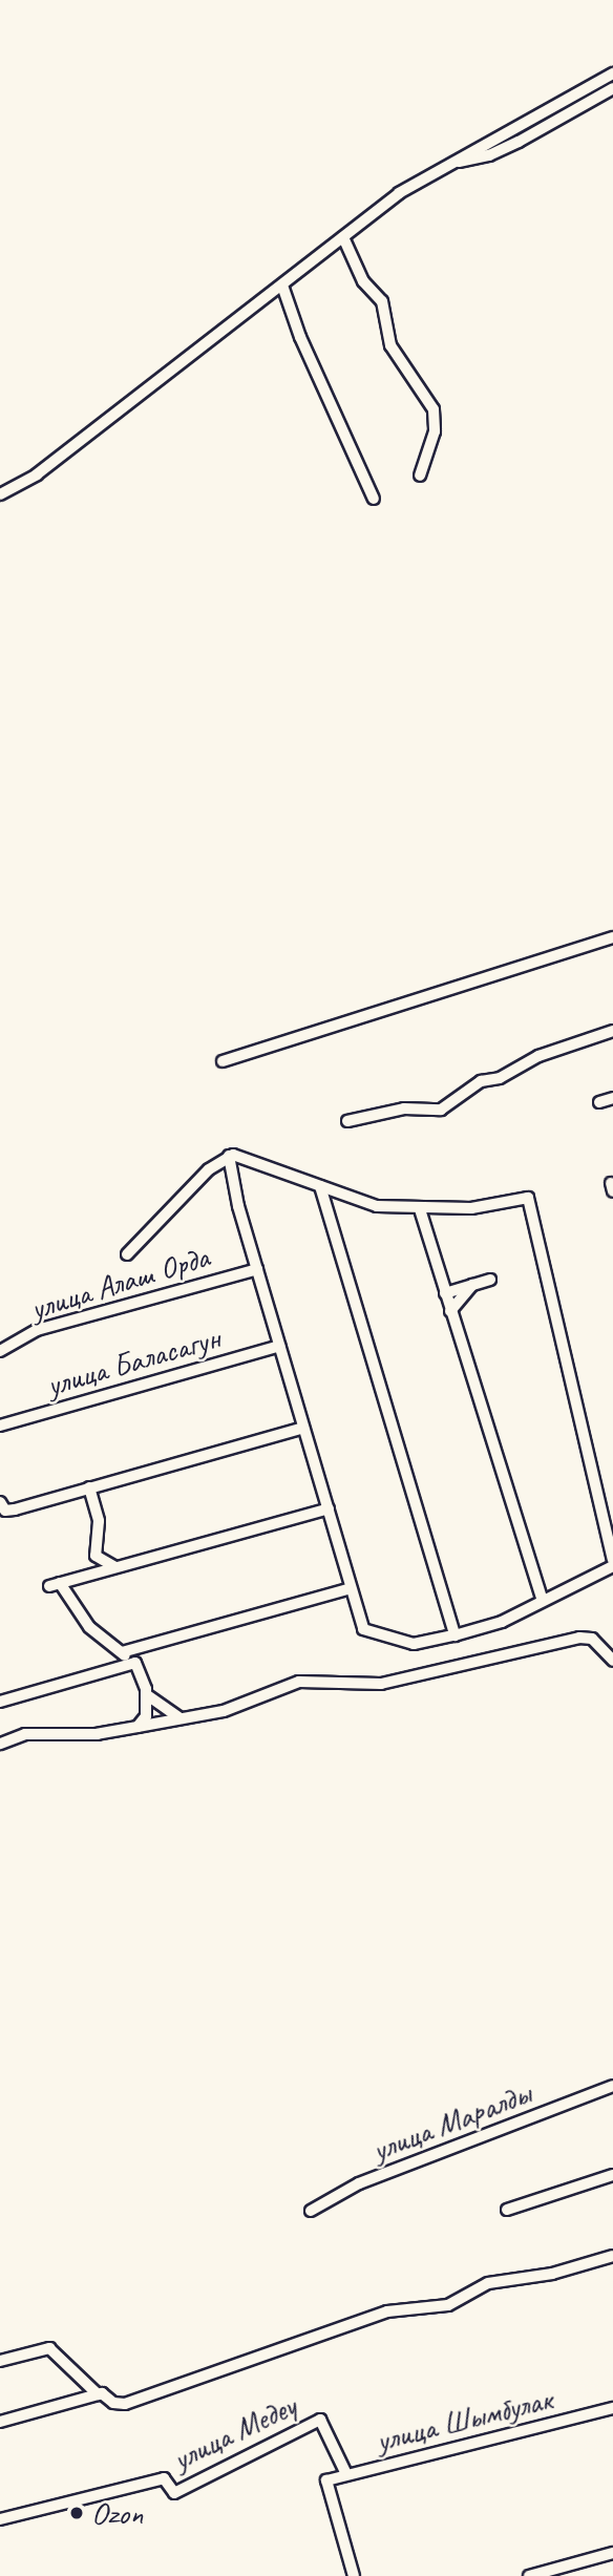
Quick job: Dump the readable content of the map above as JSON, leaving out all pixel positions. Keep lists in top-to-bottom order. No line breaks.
{"streets":{"street":["улица Алаш Орда","улица Баласагун","улица Маралды","улица Шымбулак","улица Медеу"]},"crossings":[["улица Шымбулак","улица Медеу"]],"places":["Ozon"]}
